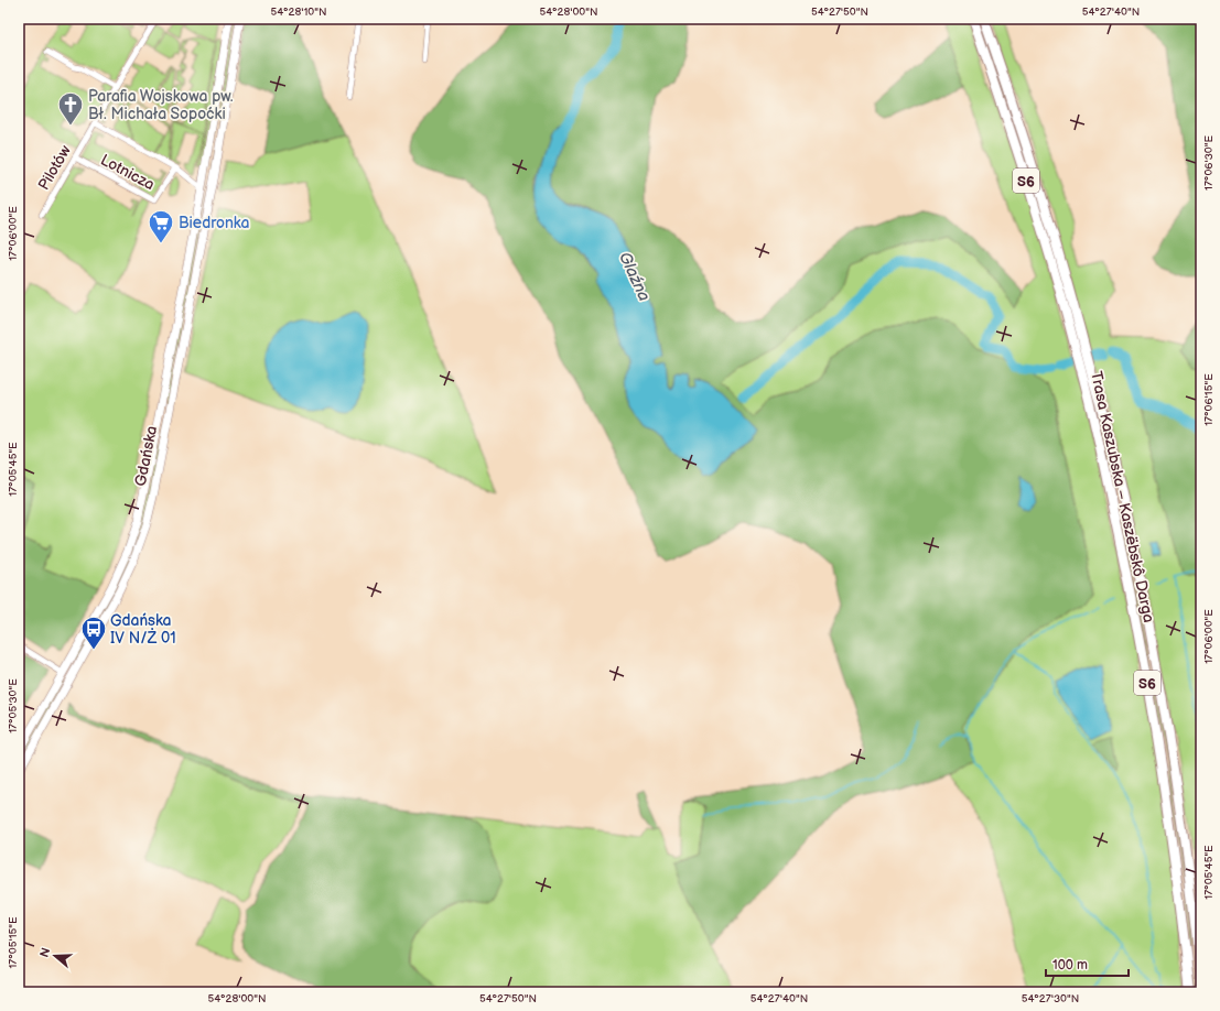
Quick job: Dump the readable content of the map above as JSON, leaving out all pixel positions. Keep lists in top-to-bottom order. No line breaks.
{"streets":{"highway":["S6","Trasa Kaszubska – Kaszëbskô Darga"],"main road":["Gdańska"],"street":["Pilotów","Lotnicza"]},"crossings":[["Pilotów","Lotnicza"]],"water":["Glaźna"],"places":{"church":["Parafia Wojskowa pw. Bł. Michała Sopoćki"],"supermarket":["Biedronka"],"bus stop":["Gdańska IV N/Ż 01"]},"scale_bar":"100 m","north":"left","coordinates":["54°28'10\"N","54°28'00\"N","54°27'50\"N","54°27'40\"N","17°06'30\"E","17°06'00\"E","17°06'15\"E","17°05'45\"E","17°05'30\"E","17°05'15\"E","54°27'30\"N"]}
